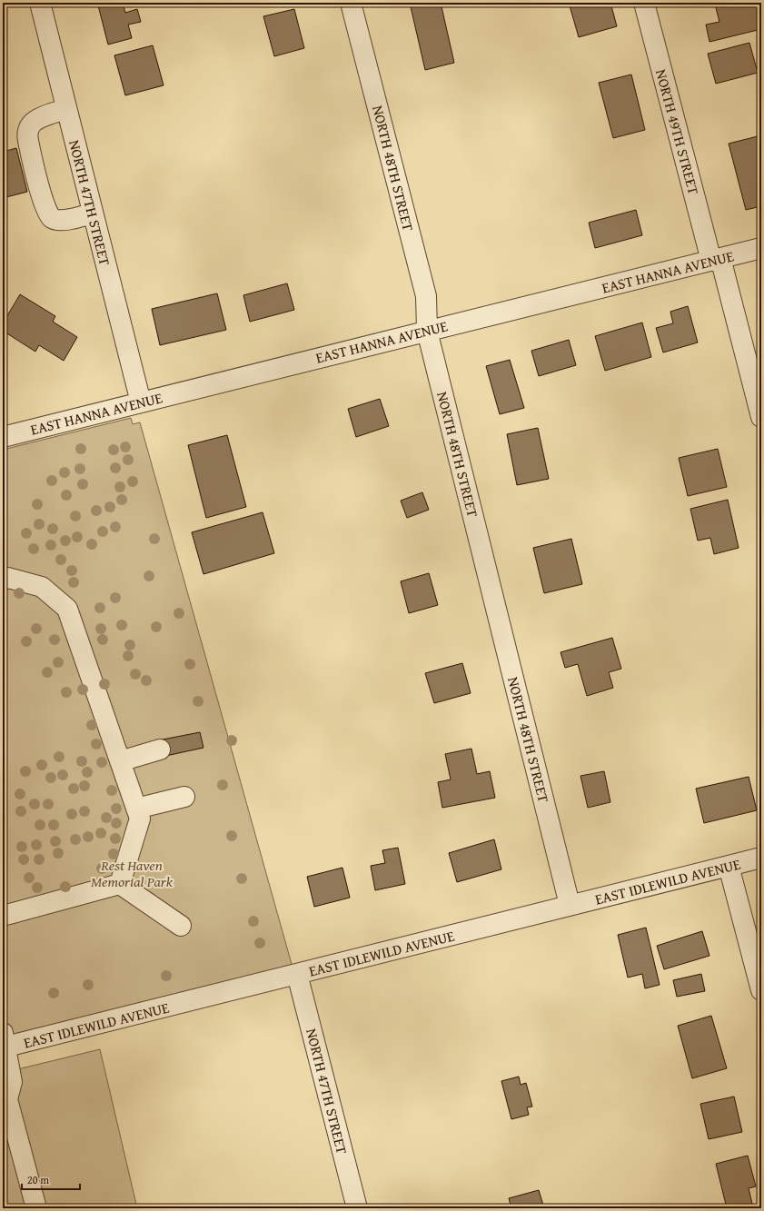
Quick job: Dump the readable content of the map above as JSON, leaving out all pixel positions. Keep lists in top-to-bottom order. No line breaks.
{"streets":{"street":["NORTH 49TH STREET","NORTH 48TH STREET","NORTH 47TH STREET","EAST HANNA AVENUE","EAST IDLEWILD AVENUE"]},"crossings":[["NORTH 49TH STREET","EAST HANNA AVENUE"],["NORTH 48TH STREET","EAST HANNA AVENUE"],["NORTH 48TH STREET","EAST IDLEWILD AVENUE"],["NORTH 47TH STREET","EAST HANNA AVENUE"],["NORTH 47TH STREET","EAST IDLEWILD AVENUE"]],"parks":["Rest Haven Memorial Park"],"scale_bar":"20 m"}
